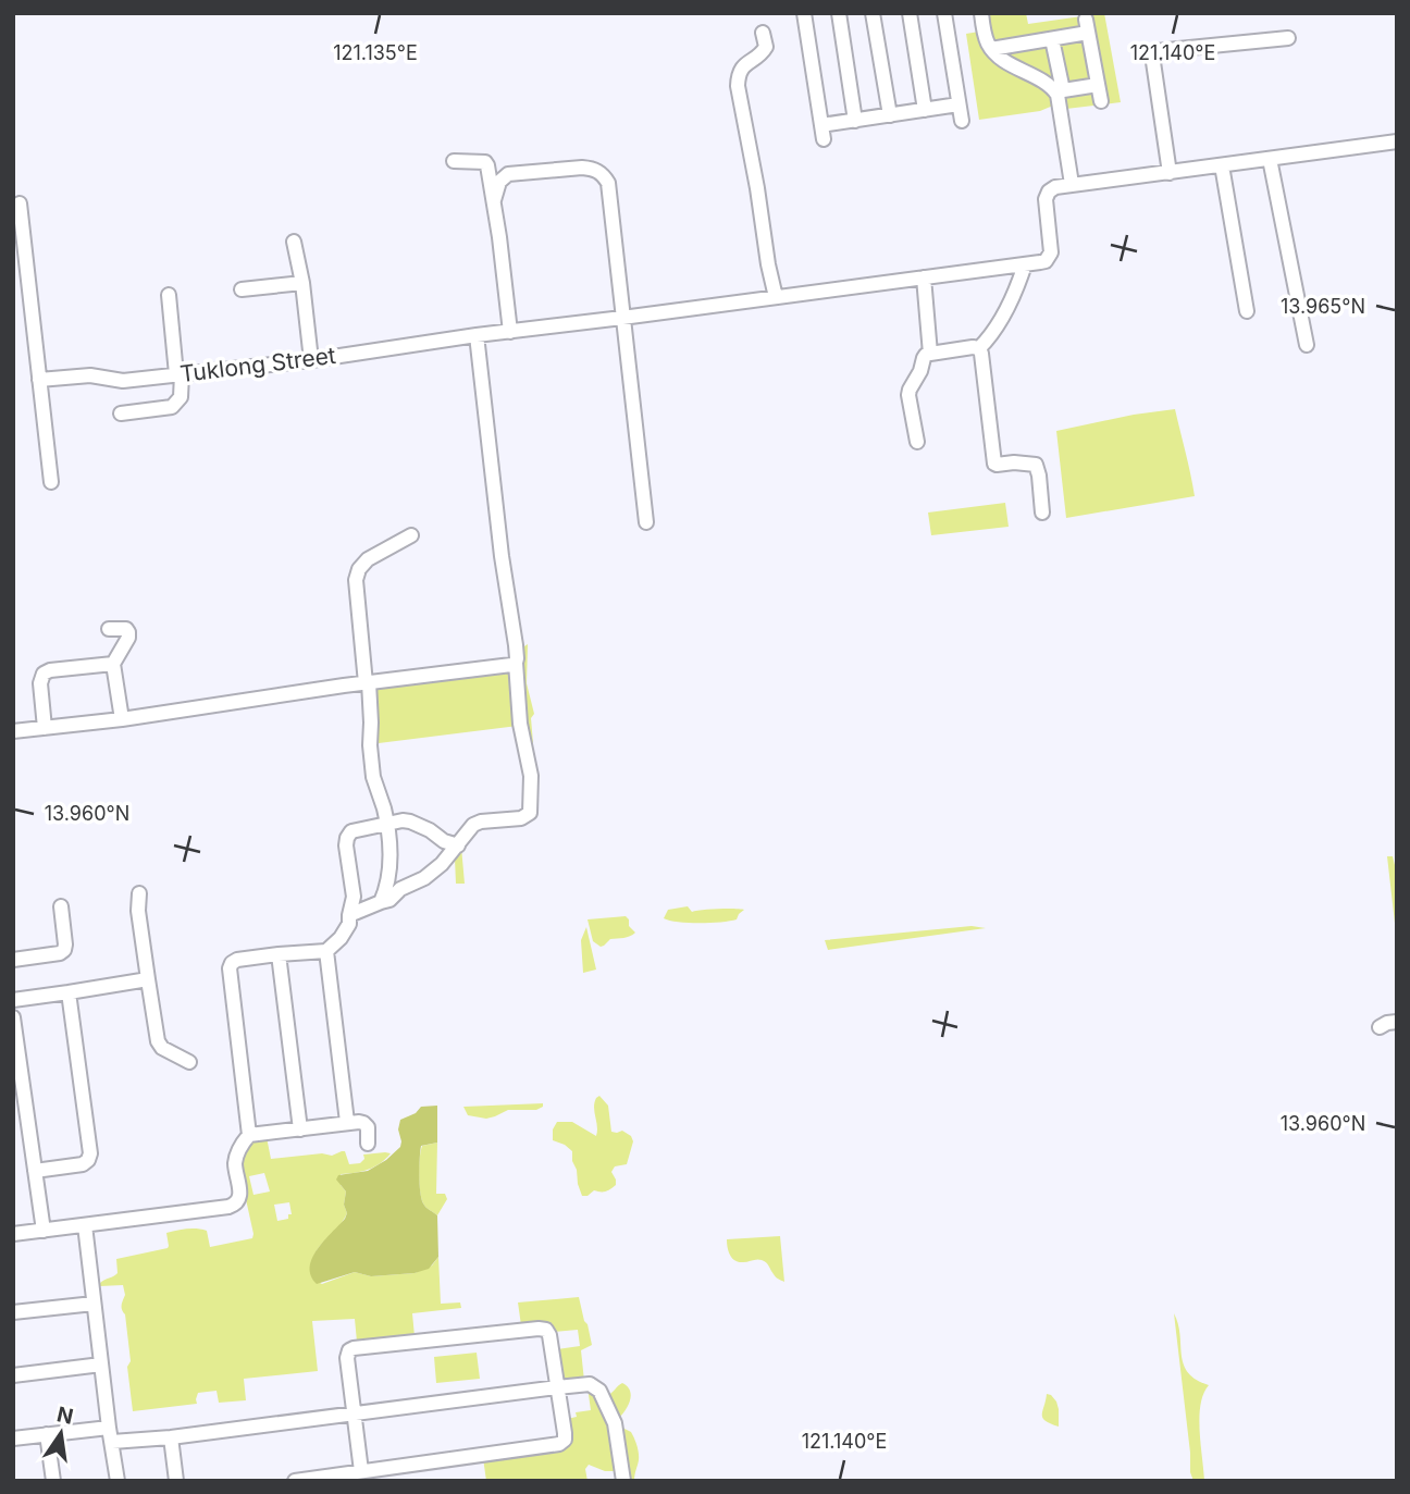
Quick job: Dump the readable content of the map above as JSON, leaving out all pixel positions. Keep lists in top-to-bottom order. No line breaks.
{"streets":{"street":["Tuklong Street"]},"north":"top","coordinates":["121.135°E","121.140°E","13.965°N","13.960°N"]}
